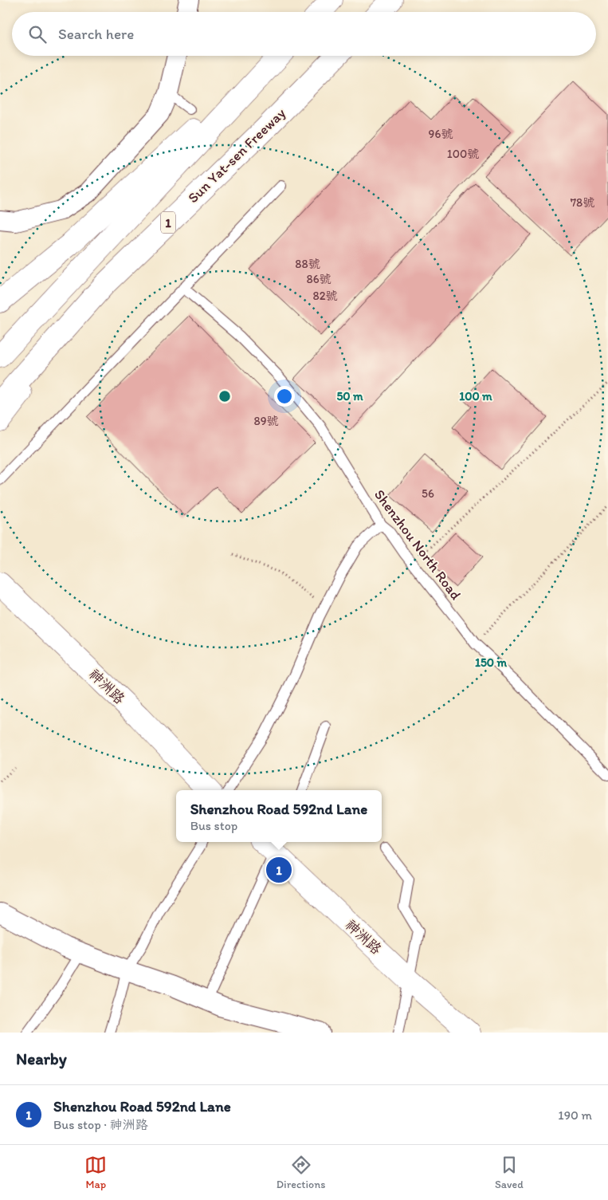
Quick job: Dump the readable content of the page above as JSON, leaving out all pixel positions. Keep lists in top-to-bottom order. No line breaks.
{"streets":{"main road":["Sun Yat-sen Freeway","1","神洲路"],"lane":["Shenzhou North Road"]},"house_numbers":["96號","100號","78號","88號","86號","82號","89號","56"],"page":{"search":"Search here","popup":["Shenzhou Road 592nd Lane","Bus stop"],"pins":"1","heading":"Nearby","list":[{"mark":"1","name":"Shenzhou Road 592nd Lane","note":"Bus stop · 神洲路","value":"190 m"}],"nav":["Map","Directions","Saved"]},"rings":["50 m","100 m","150 m"]}
